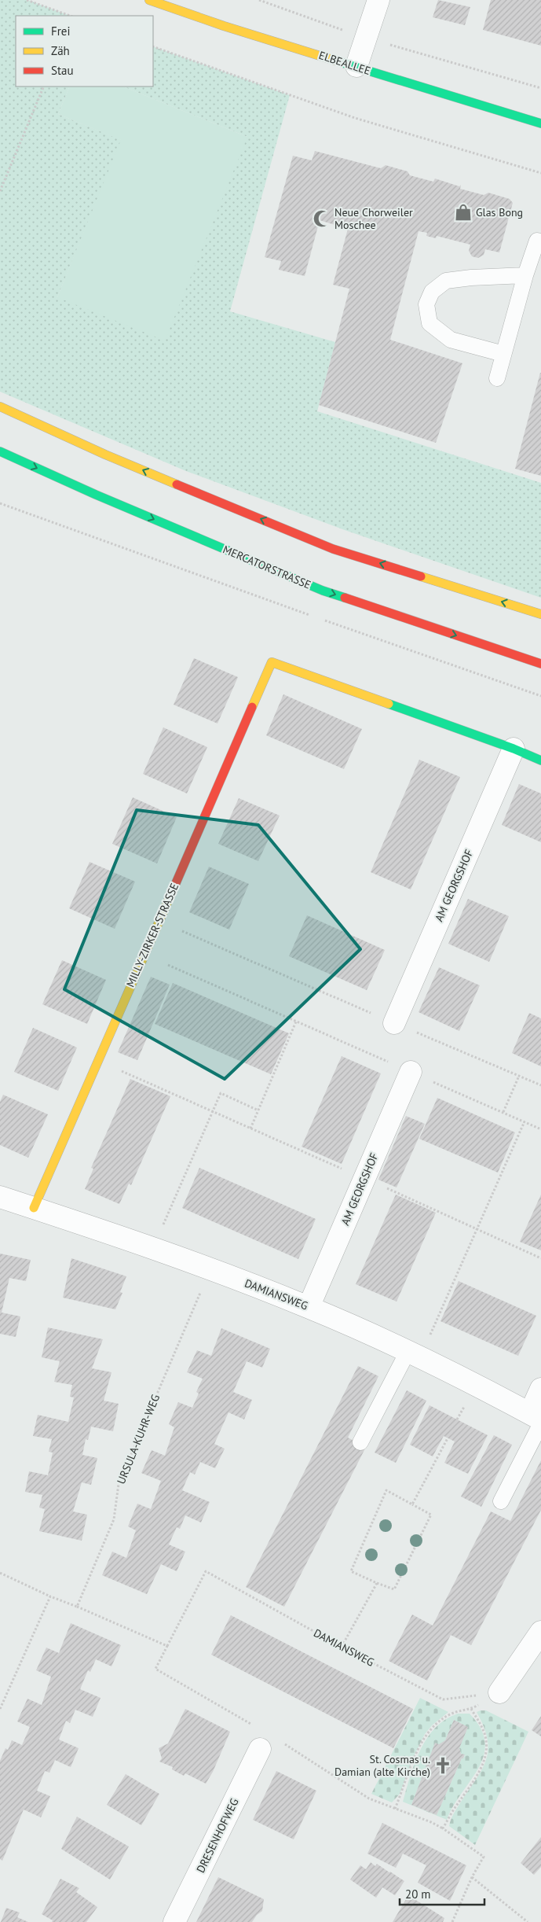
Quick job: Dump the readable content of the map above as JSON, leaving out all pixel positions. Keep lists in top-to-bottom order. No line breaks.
{"streets":{"street":["ELBEALLEE","MERCATORSTRASSE","AM GEORGSHOF","MILLY-ZIRKER-STRASSE","DAMIANSWEG","DRESENHOFWEG"],"path":["URSULA-KUHR-WEG"]},"crossings":[["AM GEORGSHOF","MILLY-ZIRKER-STRASSE"],["AM GEORGSHOF","DAMIANSWEG"],["MILLY-ZIRKER-STRASSE","DAMIANSWEG"],["DAMIANSWEG","URSULA-KUHR-WEG"]],"places":{"shop":["Glas Bong"],"mosque":["Neue Chorweiler Moschee"],"church":["St. Cosmas u. Damian (alte Kirche)"]},"legend":["Frei","Zäh","Stau"],"scale_bar":"20 m"}
